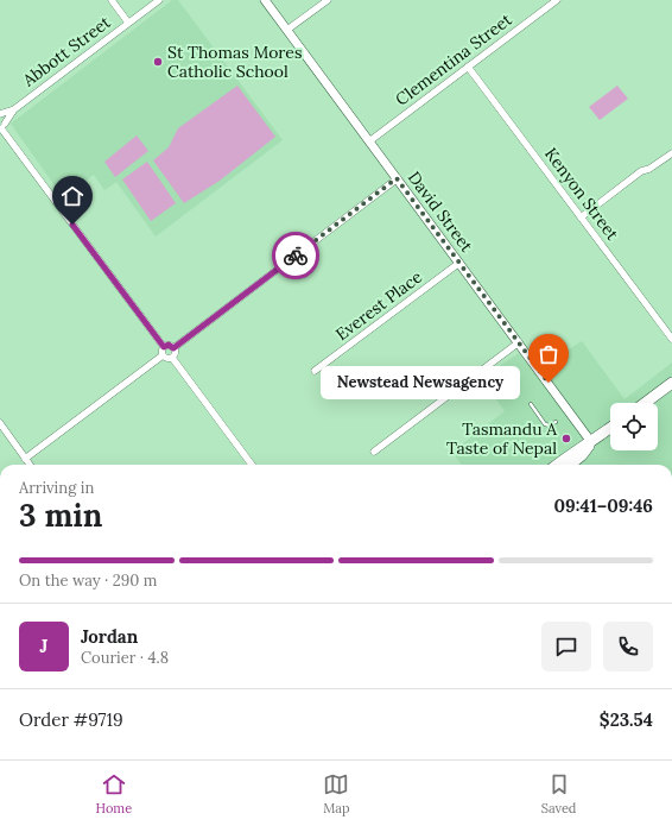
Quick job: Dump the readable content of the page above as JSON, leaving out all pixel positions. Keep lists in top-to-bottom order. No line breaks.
{"streets":{"street":["Abbott Street","Clementina Street","Kenyon Street","David Street","Everest Place"]},"crossings":[["Clementina Street","Kenyon Street"],["Clementina Street","David Street"],["David Street","Everest Place"]],"places":["St Thomas Mores Catholic School","Newstead Newsagency","Tasmandu A Taste of Nepal"],"page":{"bubble":"Newstead Newsagency","heading":["3 min","Arriving in","09:41–09:46"],"panel":["Jordan","Courier · 4.8","Order #9719","$23.54"],"bar":"On the way · 290 m","round":"J","tabs":["Home","Map","Saved"]}}
